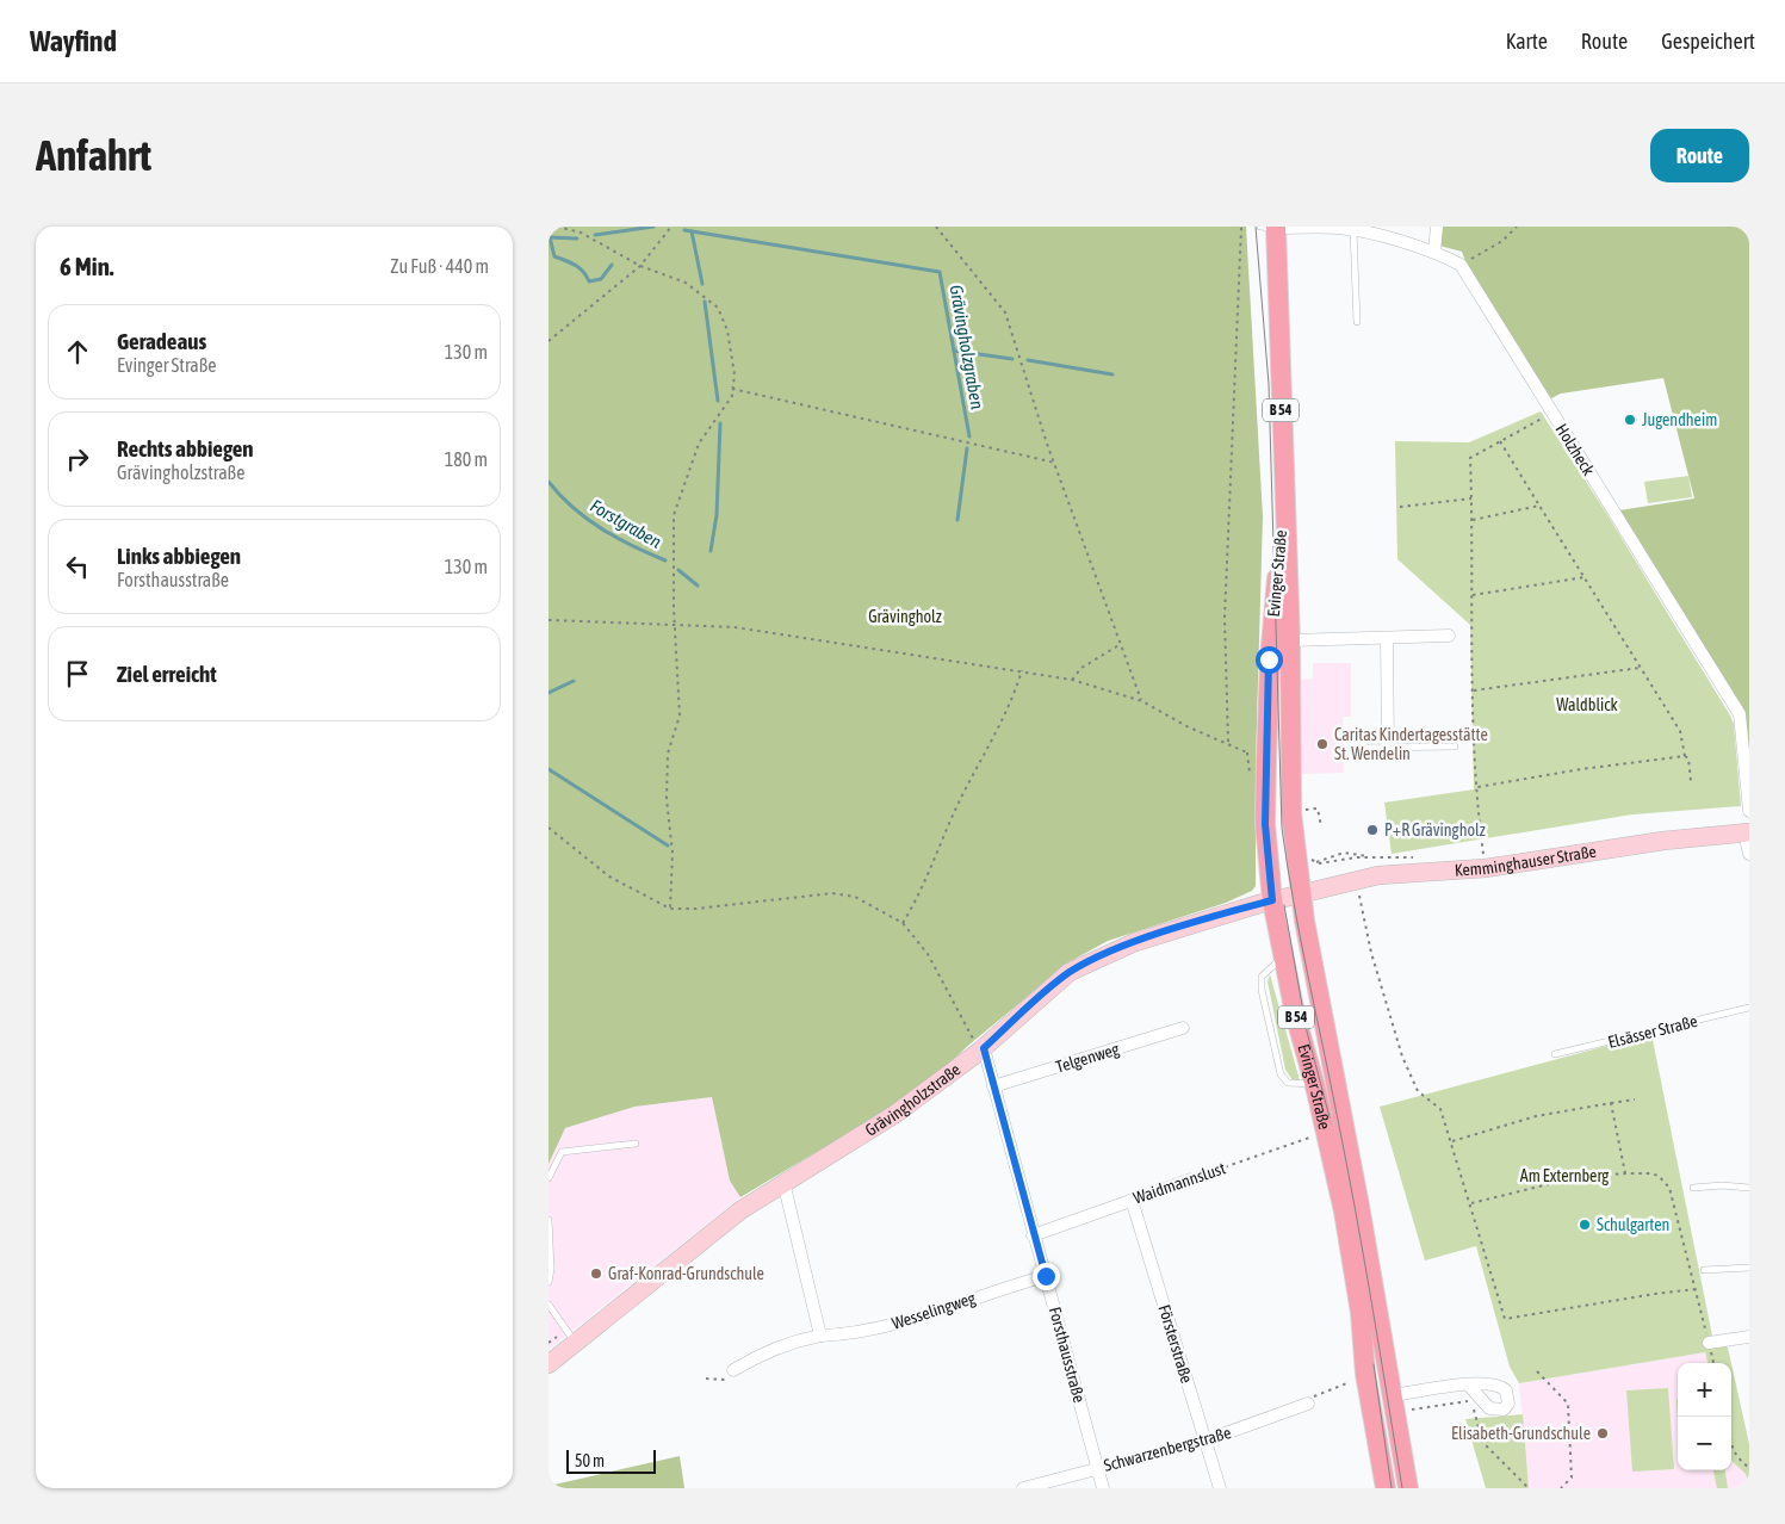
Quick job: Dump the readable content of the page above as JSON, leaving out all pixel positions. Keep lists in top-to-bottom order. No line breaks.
{"streets":{"main road":["B 54","Evinger Straße","Kemminghauser Straße","Grävingholzstraße"],"street":["Holzheck","Telgenweg","Waidmannslust","Wesselingweg","Försterstraße","Forsthausstraße","Schwarzenbergstraße"],"lane":["Elsässer Straße"]},"crossings":[["Evinger Straße","Kemminghauser Straße"],["Evinger Straße","Grävingholzstraße"],["Evinger Straße","Waidmannslust"],["Kemminghauser Straße","Grävingholzstraße"],["Telgenweg","Forsthausstraße"],["Grävingholzstraße","Forsthausstraße"],["Waidmannslust","Försterstraße"],["Waidmannslust","Forsthausstraße"],["Wesselingweg","Forsthausstraße"],["Försterstraße","Schwarzenbergstraße"],["Forsthausstraße","Schwarzenbergstraße"]],"water":["Grävingholzgraben","Forstgraben"],"parks":["Grävingholz","Waldblick","Am Externberg"],"places":["Jugendheim","Caritas Kindertagesstätte St. Wendelin","P+R Grävingholz","Schulgarten","Graf-Konrad-Grundschule","Elisabeth-Grundschule"],"scale_bar":"50 m","page":{"header":"Wayfind","nav":["Karte","Route","Gespeichert"],"buttons":"Route","title":"Anfahrt","heading":["6 Min.","Zu Fuß · 440 m"],"list":[["Geradeaus","Evinger Straße","130 m"],["Rechts abbiegen","Grävingholzstraße","180 m"],["Links abbiegen","Forsthausstraße","130 m"],"Ziel erreicht"],"map_buttons":["+","−"],"scale":"50 m"}}
